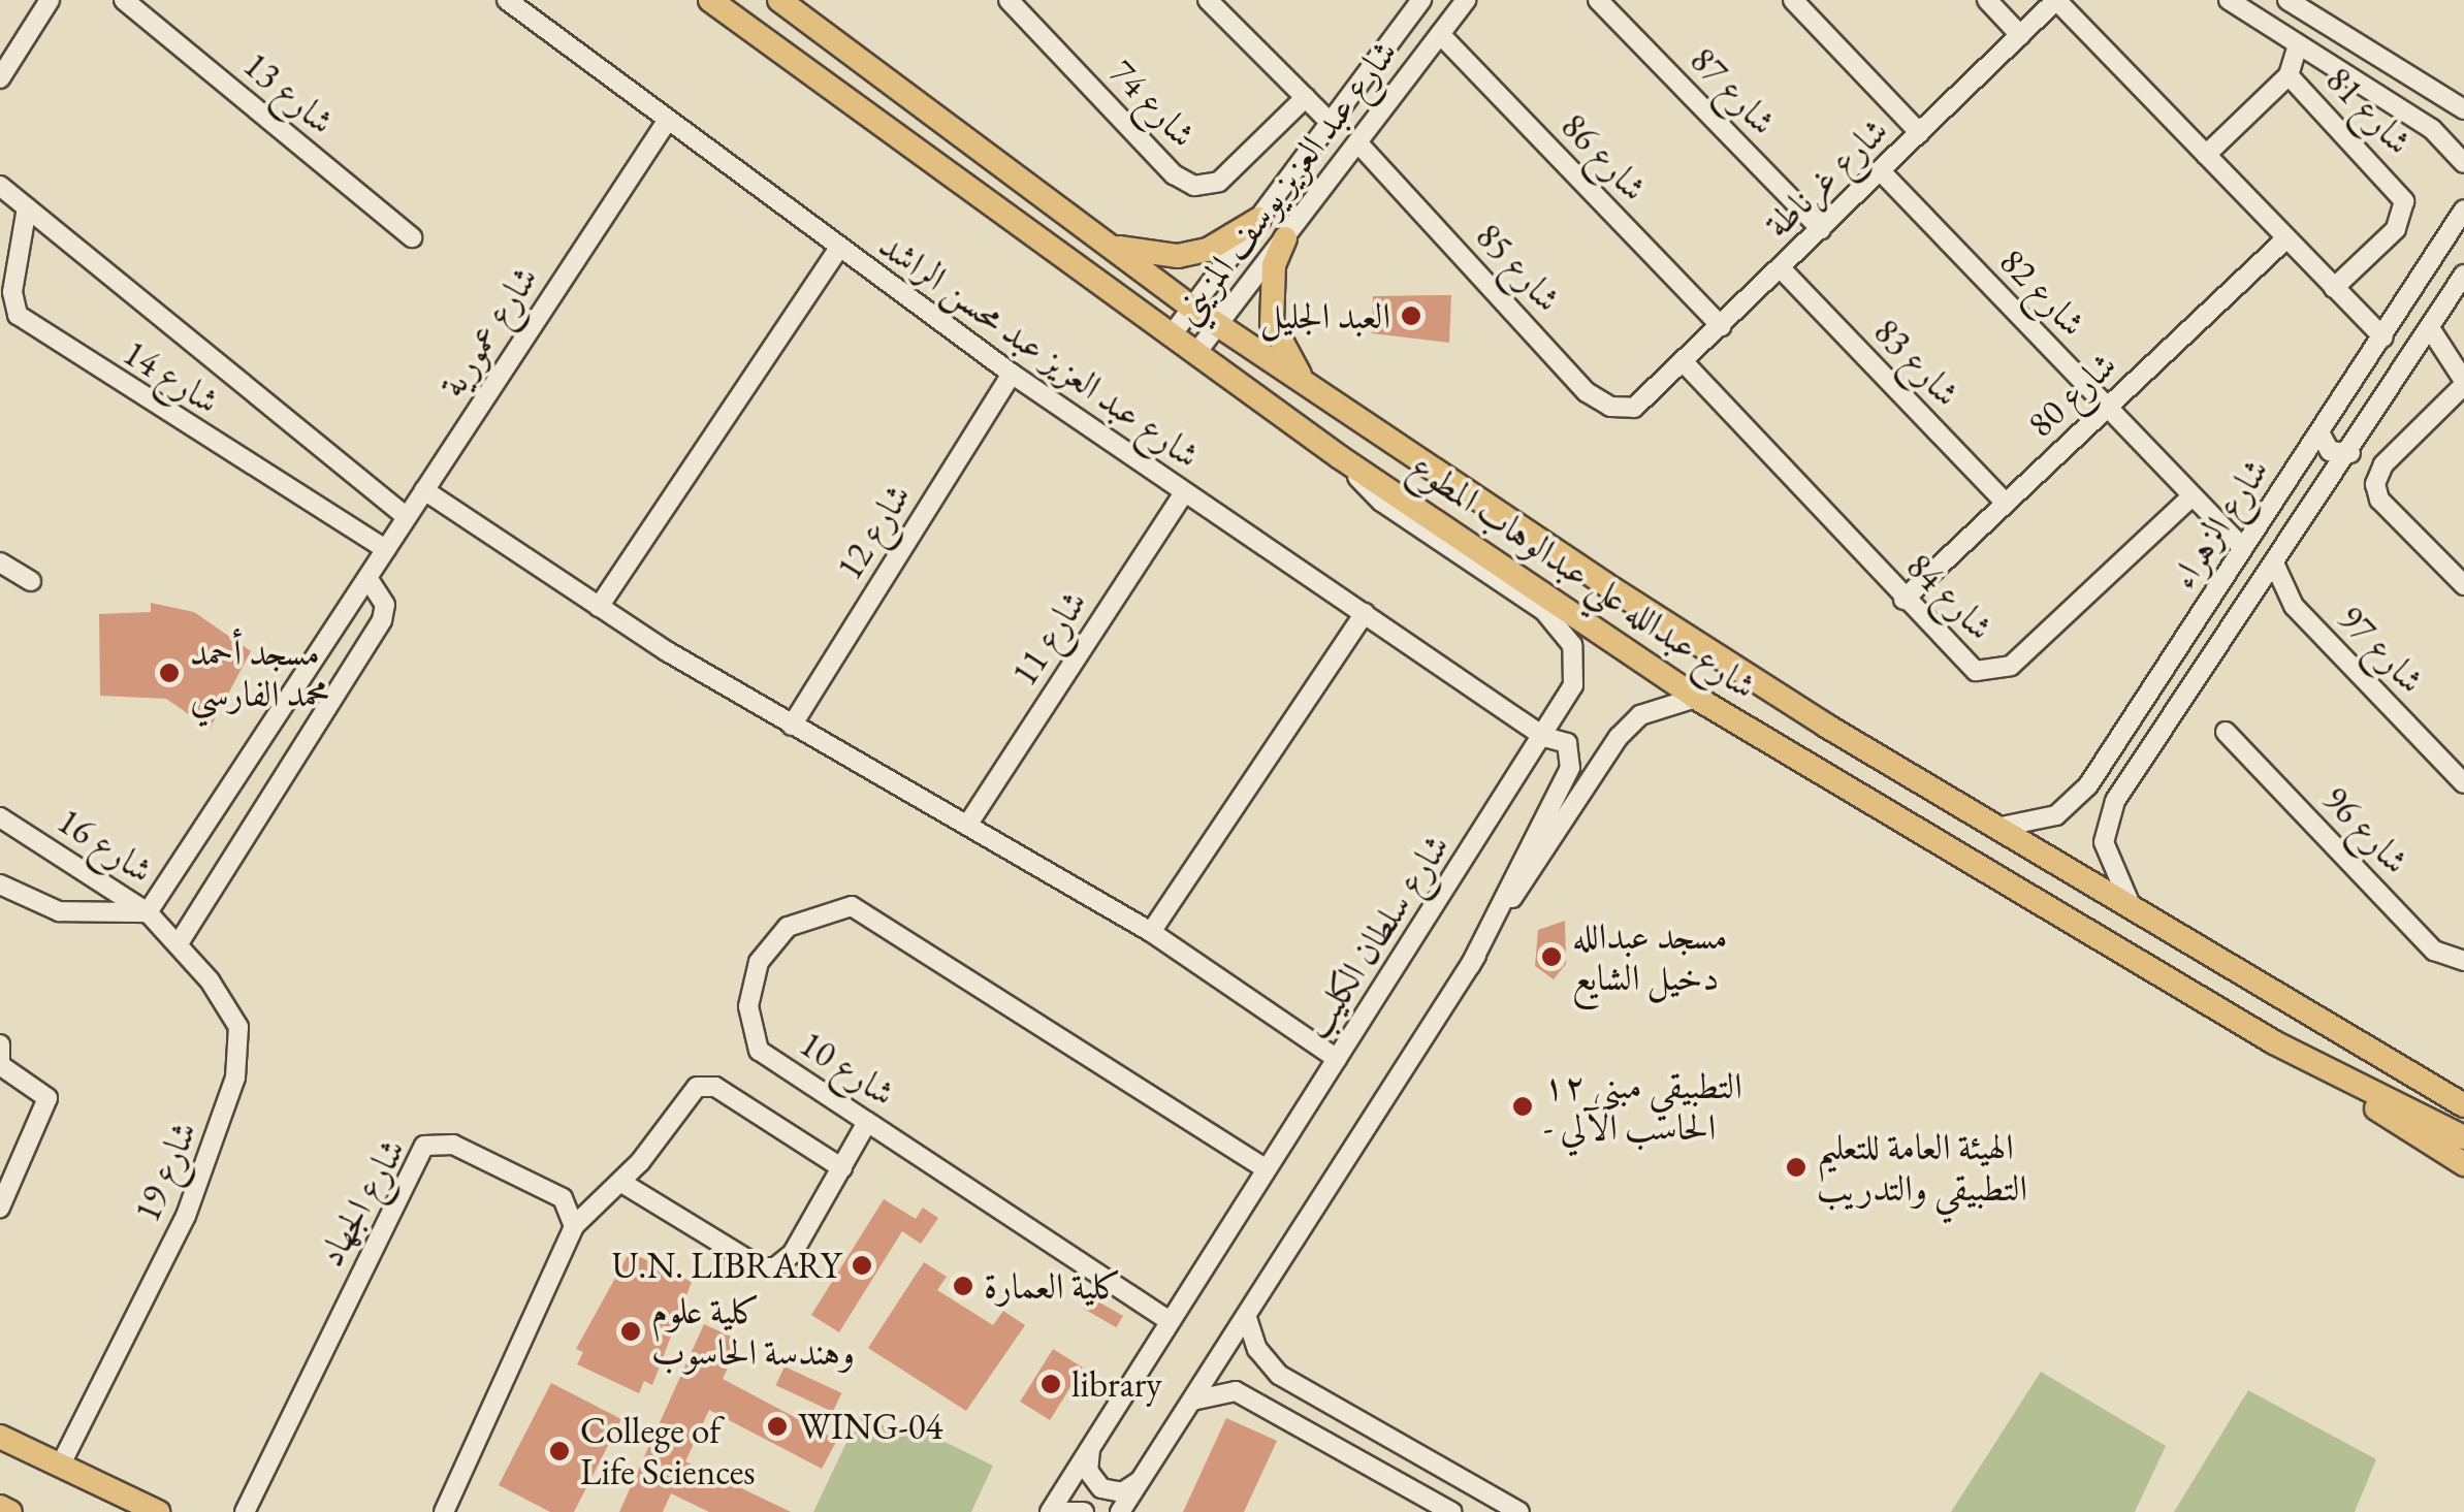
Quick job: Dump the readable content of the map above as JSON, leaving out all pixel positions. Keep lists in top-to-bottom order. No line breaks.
{"streets":{"main road":["شارع عبدالله علي عبدالوهاب المطوع"],"street":["شارع 87","شارع 13","شارع 74","شارع 81","شارع 86","شارع غرناطة","شارع عبد العزيز يوسف المزيني","شارع 85","شارع 82","شارع عمورية","شارع عبد العزيز عبد محسن الراشد","شارع 83","شارع 14","شارع 80","شارع الزهراء","شارع 12","شارع 84","شارع 11","شارع 97","شارع 96","شارع 16","شارع سلطان الكليب","شارع 10","شارع 19","شارع الجهاد"]},"crossings":[["شارع 87","شارع غرناطة"],["شارع 86","شارع غرناطة"],["شارع 86","شارع عبد العزيز يوسف المزيني"],["شارع غرناطة","شارع 85"],["شارع غرناطة","شارع 82"],["شارع غرناطة","شارع 83"],["شارع غرناطة","شارع 84"],["شارع عبد العزيز يوسف المزيني","شارع 85"],["شارع عبد العزيز يوسف المزيني","شارع عبدالله علي عبدالوهاب المطوع"],["شارع 82","شارع 80"],["شارع 82","شارع الزهراء"],["شارع 82","شارع 84"],["شارع عمورية","شارع عبد العزيز عبد محسن الراشد"],["شارع عمورية","شارع 14"],["شارع عمورية","شارع 16"],["شارع عمورية","شارع 19"],["شارع عبد العزيز عبد محسن الراشد","شارع 12"],["شارع عبد العزيز عبد محسن الراشد","شارع 11"],["شارع عبد العزيز عبد محسن الراشد","شارع سلطان الكليب"],["شارع 83","شارع 80"],["شارع 80","شارع 84"],["شارع الزهراء","شارع عبدالله علي عبدالوهاب المطوع"],["شارع الزهراء","شارع 97"],["شارع عبدالله علي عبدالوهاب المطوع","شارع سلطان الكليب"],["شارع 16","شارع 19"],["شارع سلطان الكليب","شارع 10"]],"places":["العبد الجليل","مسجد أحمد محمد الفارسي","مسجد عبدالله دخيل الشايع","التطبيقي مبنى ١٢ - الحاسب الآلي","الهيئة العامة للتعليم التطبيقي والتدريب","U.N. LIBRARY","كلية العمارة","كلية علوم وهندسة الحاسوب","library","WING-04","College of Life Sciences"]}
